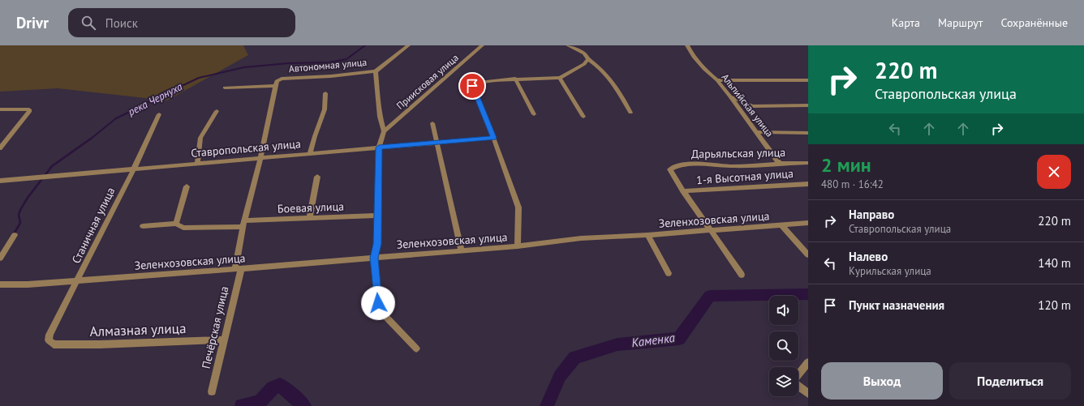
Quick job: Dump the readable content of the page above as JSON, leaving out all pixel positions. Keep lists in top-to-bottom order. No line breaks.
{"streets":{"street":["Автономная улица","Приисковая улица","Альпийская улица","Ставропольская улица","Дарьяльская улица","1-я Высотная улица","Боевая улица","Зеленхозовская улица","Станичная улица","Печёрская улица","Алмазная улица"]},"crossings":[["Автономная улица","Печёрская улица"],["Альпийская улица","Дарьяльская улица"],["Ставропольская улица","Станичная улица"],["Ставропольская улица","Печёрская улица"],["Дарьяльская улица","1-я Высотная улица"],["Боевая улица","Печёрская улица"],["Зеленхозовская улица","Станичная улица"],["Зеленхозовская улица","Печёрская улица"],["Станичная улица","Алмазная улица"],["Печёрская улица","Алмазная улица"]],"water":["река Чернуха","Каменка"],"page":{"header":"Drivr","search":"Поиск","nav":["Карта","Маршрут","Сохранённые"],"turn":["220 m","Ставропольская улица"],"heading":["2 мин","480 m · 16:42"],"list":[{"name":"Направо","note":"Ставропольская улица","value":"220 m"},{"name":"Налево","note":"Курильская улица","value":"140 m"},{"name":"Пункт назначения","value":"120 m"}],"buttons":["Выход","Поделиться"]}}
